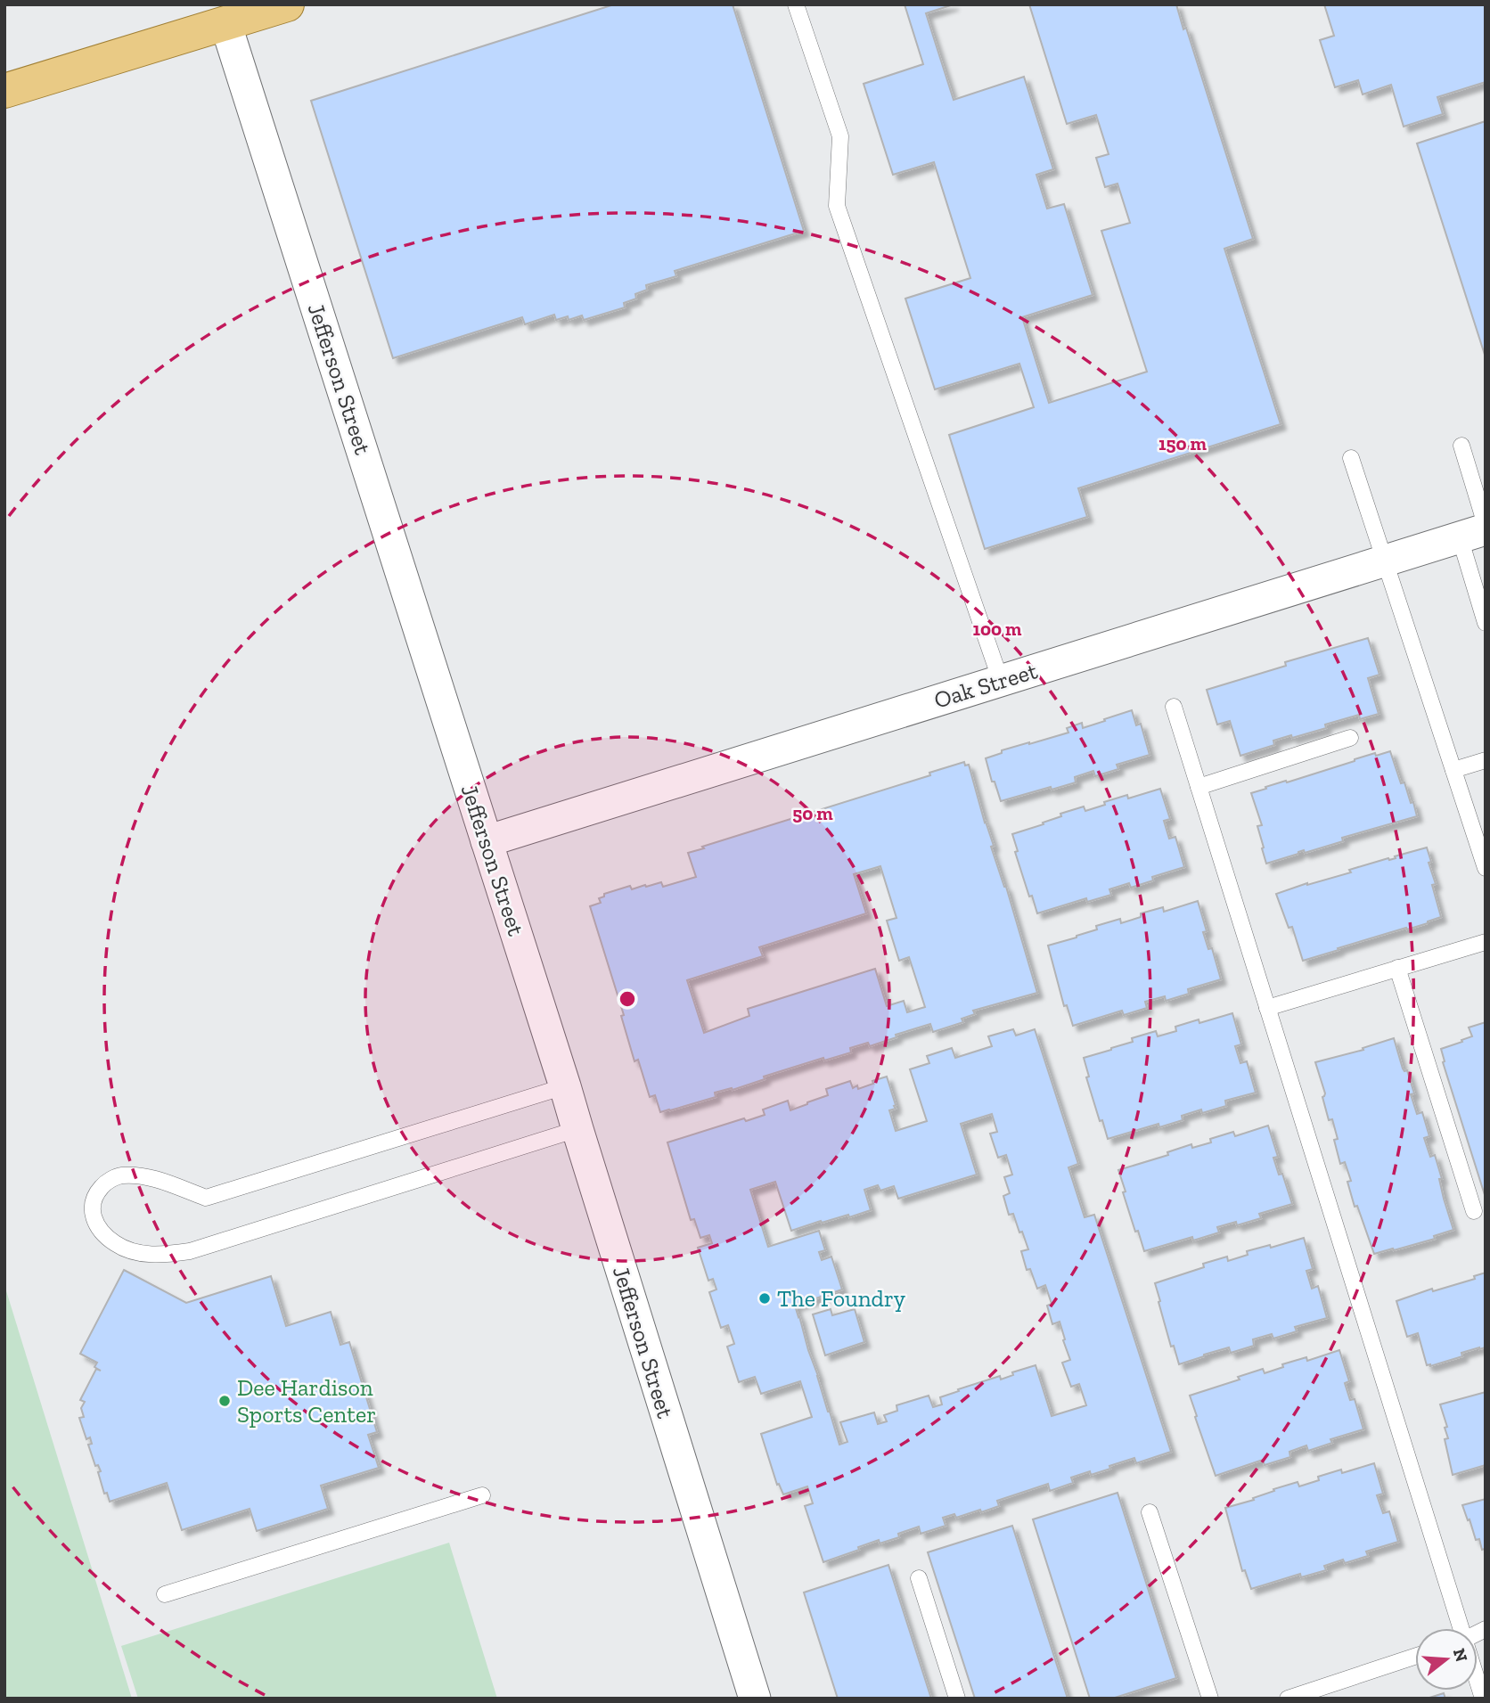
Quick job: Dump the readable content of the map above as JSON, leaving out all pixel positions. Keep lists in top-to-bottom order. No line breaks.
{"streets":{"street":["Jefferson Street","Oak Street"]},"crossings":[["Jefferson Street","Oak Street"]],"places":["The Foundry","Dee Hardison Sports Center"],"north":"right","rings":["150 m","100 m","50 m"]}
